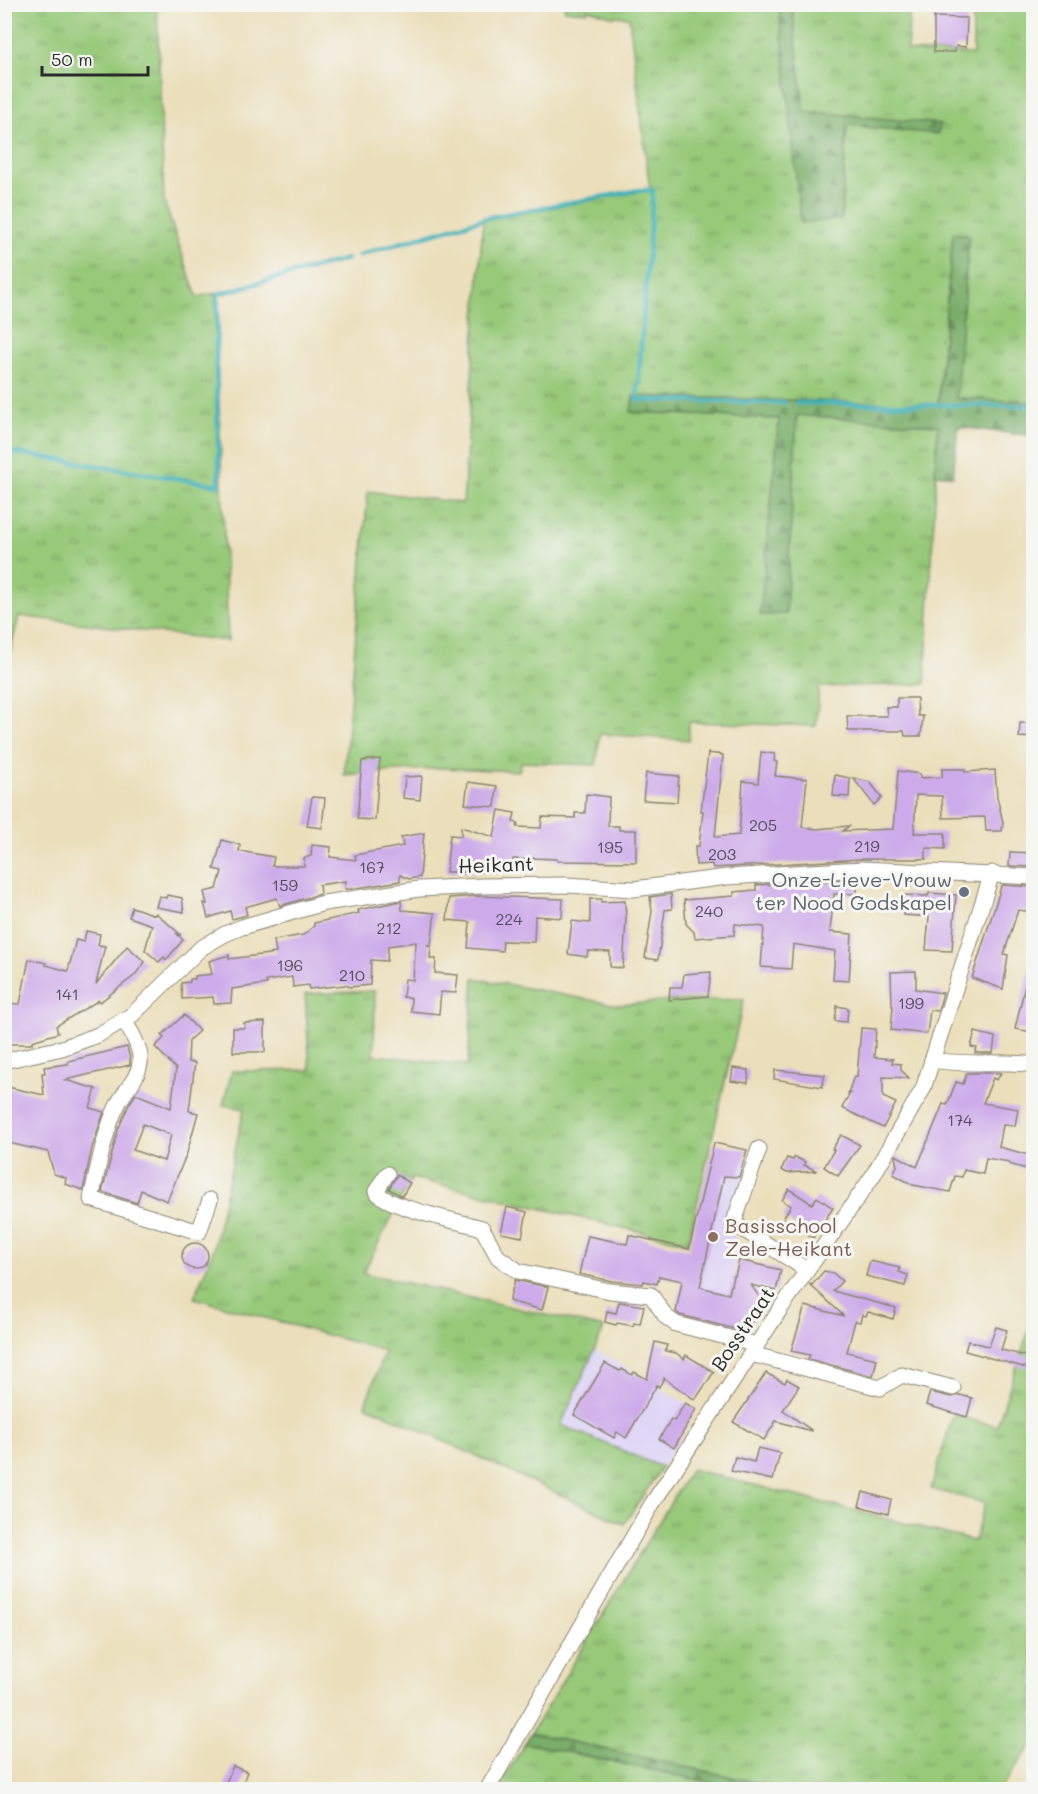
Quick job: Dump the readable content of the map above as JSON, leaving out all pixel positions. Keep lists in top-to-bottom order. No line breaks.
{"streets":{"street":["Heikant","Bosstraat"]},"crossings":[["Heikant","Bosstraat"]],"places":["Onze-Lieve-Vrouw ter Nood Godskapel","Basisschool Zele-Heikant"],"house_numbers":["205","219","195","203","167","159","240","224","212","196","210","141","199","174"],"scale_bar":"50 m"}
